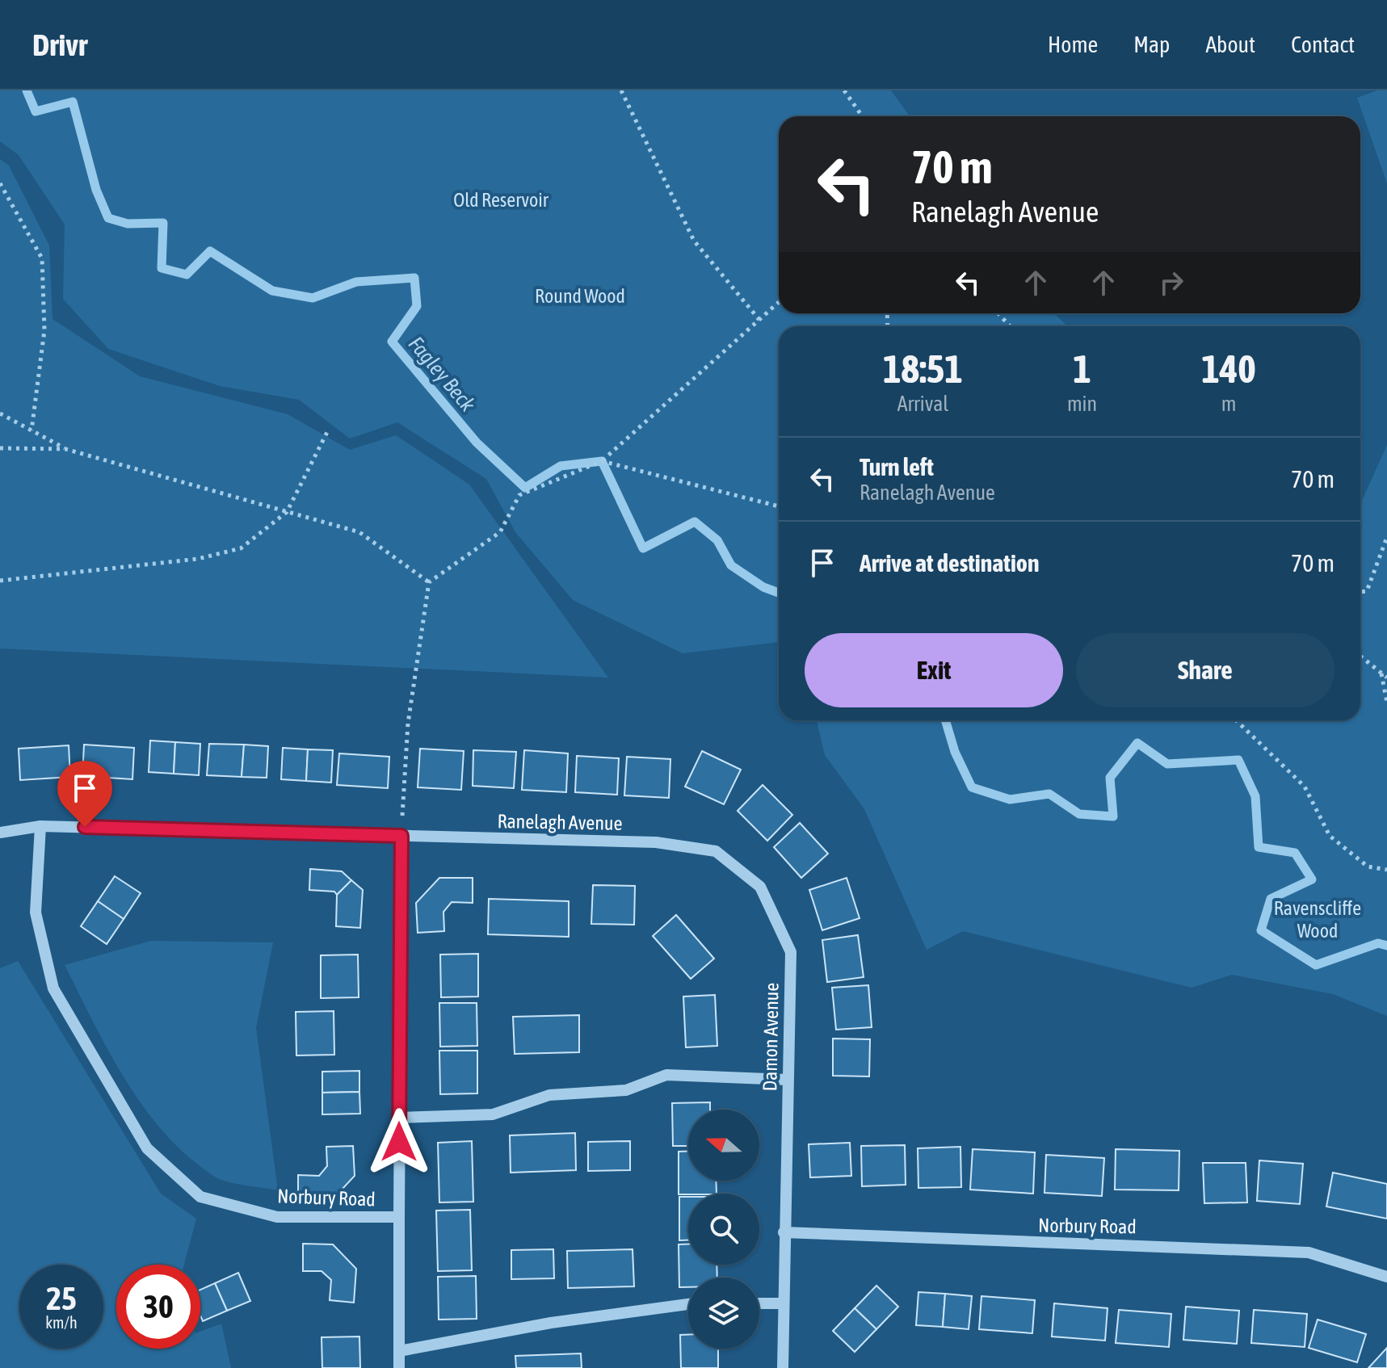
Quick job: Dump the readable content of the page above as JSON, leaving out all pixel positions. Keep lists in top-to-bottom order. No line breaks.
{"streets":{"street":["Ranelagh Avenue","Damon Avenue","Norbury Road"]},"crossings":[["Ranelagh Avenue","Damon Avenue"],["Ranelagh Avenue","Norbury Road"],["Damon Avenue","Norbury Road"]],"water":["Fagley Beck"],"parks":["Old Reservoir","Round Wood","Ravenscliffe Wood"],"north":"left","page":{"header":"Drivr","nav":["Home","Map","About","Contact"],"turn":["70 m","Ranelagh Avenue"],"eta":["18:51","Arrival","1","min","140","m"],"list":[{"name":"Turn left","note":"Ranelagh Avenue","value":"70 m"},{"name":"Arrive at destination","value":"70 m"}],"buttons":["Exit","Share"],"speed":"25 km/h","limit":"30"}}
